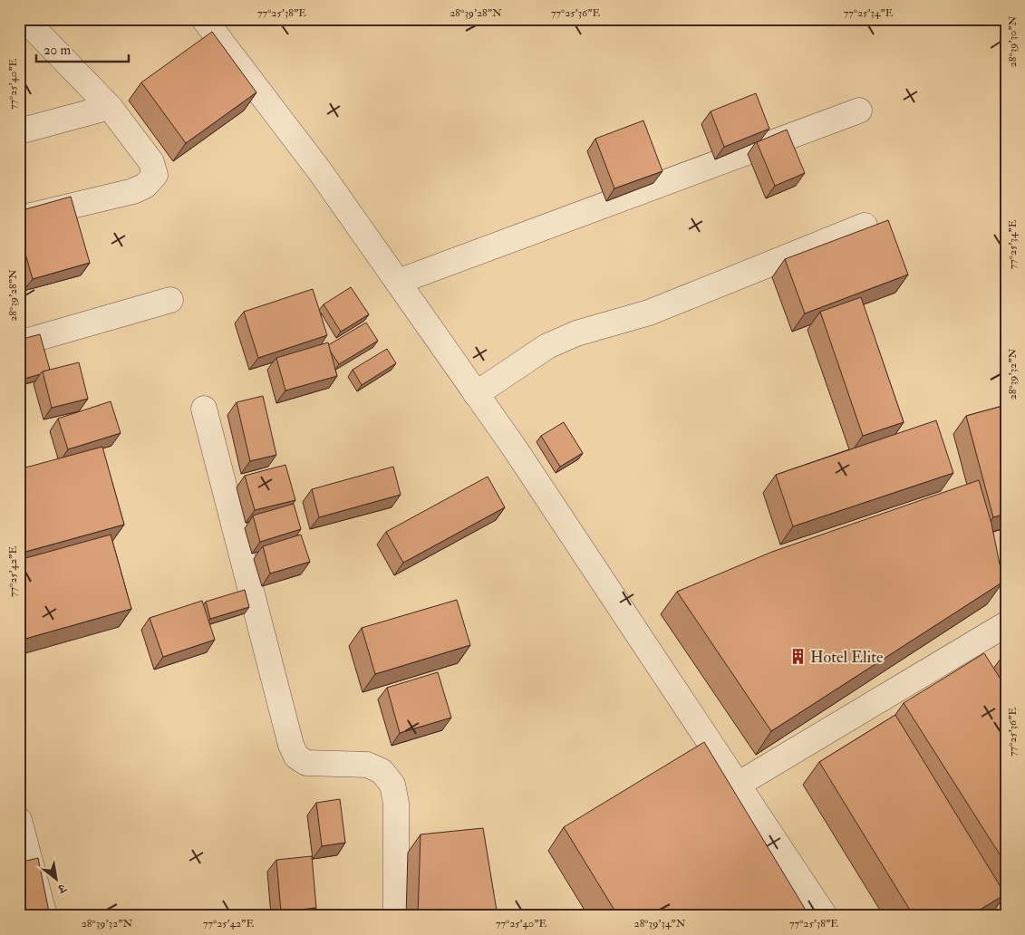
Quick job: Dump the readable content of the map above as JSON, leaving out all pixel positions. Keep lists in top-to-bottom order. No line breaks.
{"places":{"building":["Hotel Elite"]},"scale_bar":"20 m","north":"bottom right","coordinates":["77°25'38\"E","28°39'28\"N","77°25'36\"E","77°25'34\"E","28°39'30\"N","77°25'40\"E","28°39'32\"N","77°25'42\"E","28°39'34\"N"]}
